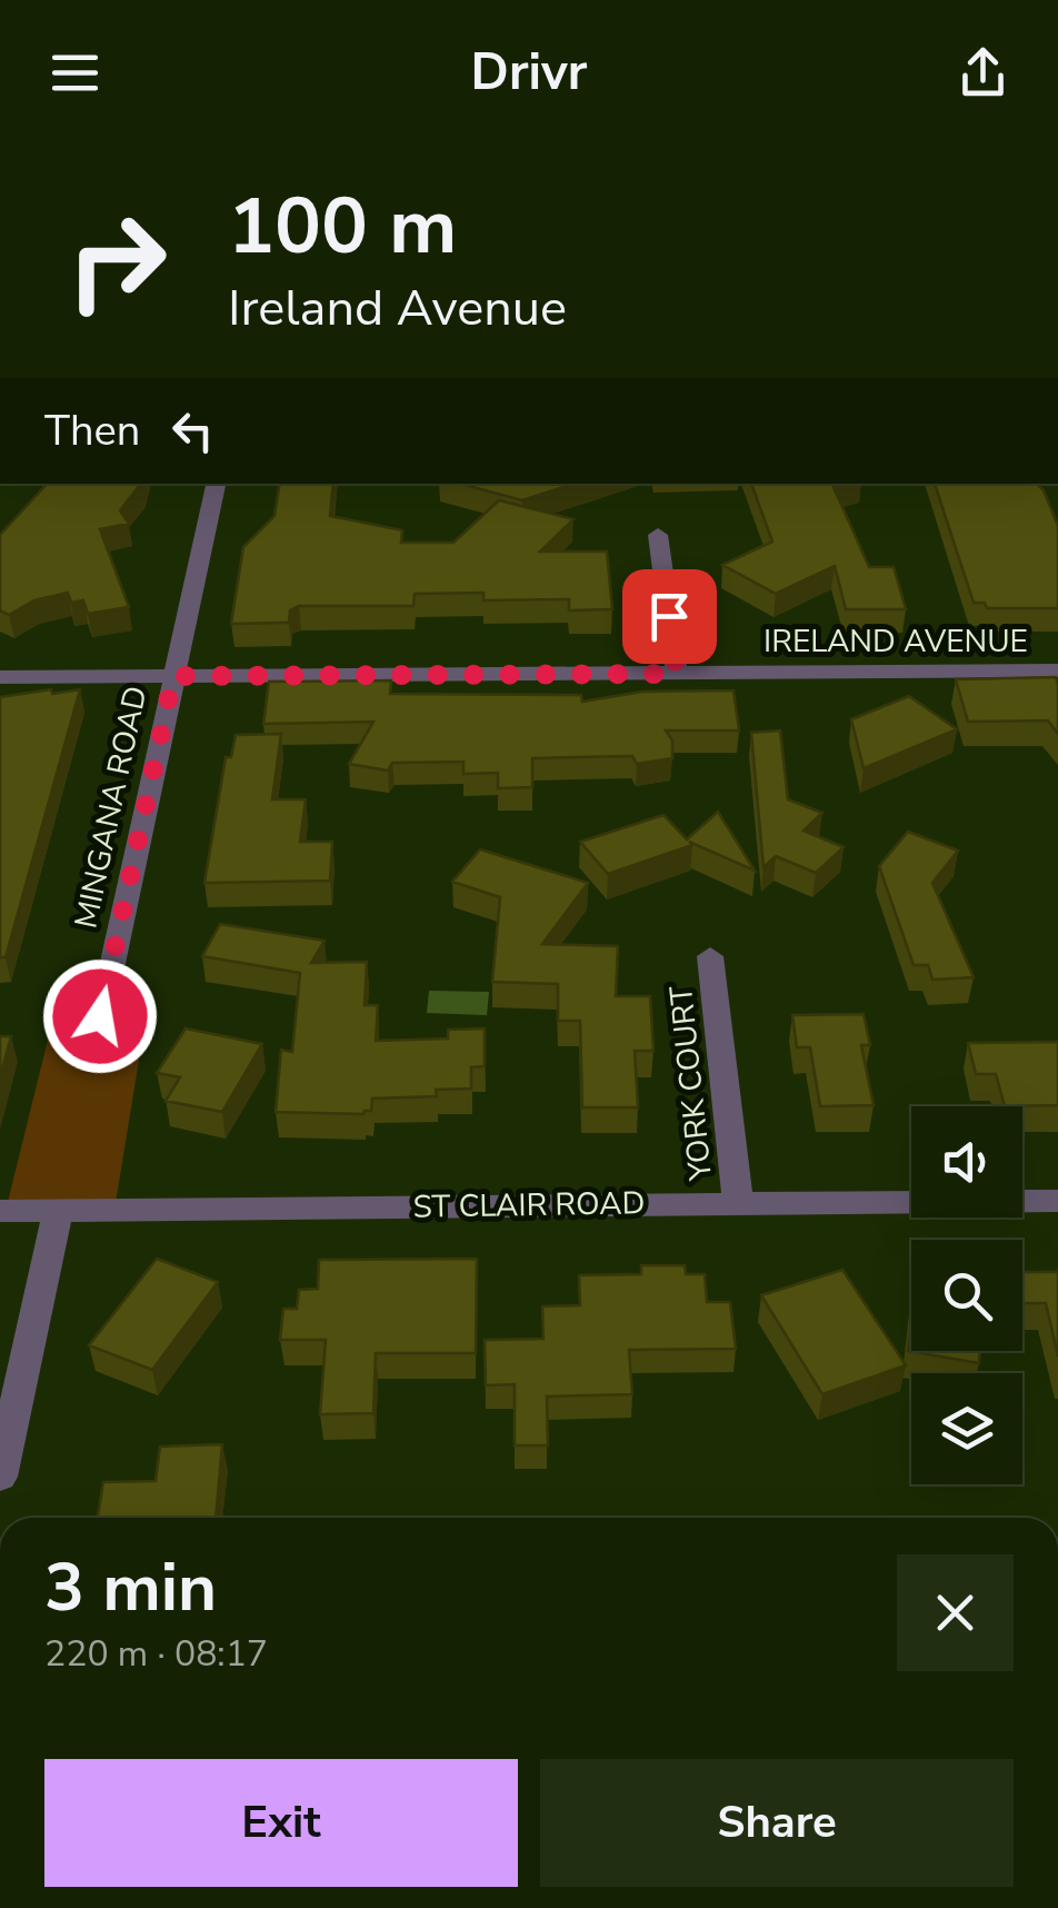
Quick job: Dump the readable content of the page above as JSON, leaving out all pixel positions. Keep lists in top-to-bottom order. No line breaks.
{"streets":{"street":["IRELAND AVENUE","MINGANA ROAD","YORK COURT","ST CLAIR ROAD"]},"crossings":[["IRELAND AVENUE","MINGANA ROAD"],["YORK COURT","ST CLAIR ROAD"]],"page":{"header":"Drivr","turn":["100 m","Ireland Avenue"],"then":"Then","heading":["3 min","220 m · 08:17"],"buttons":["Exit","Share"]}}
